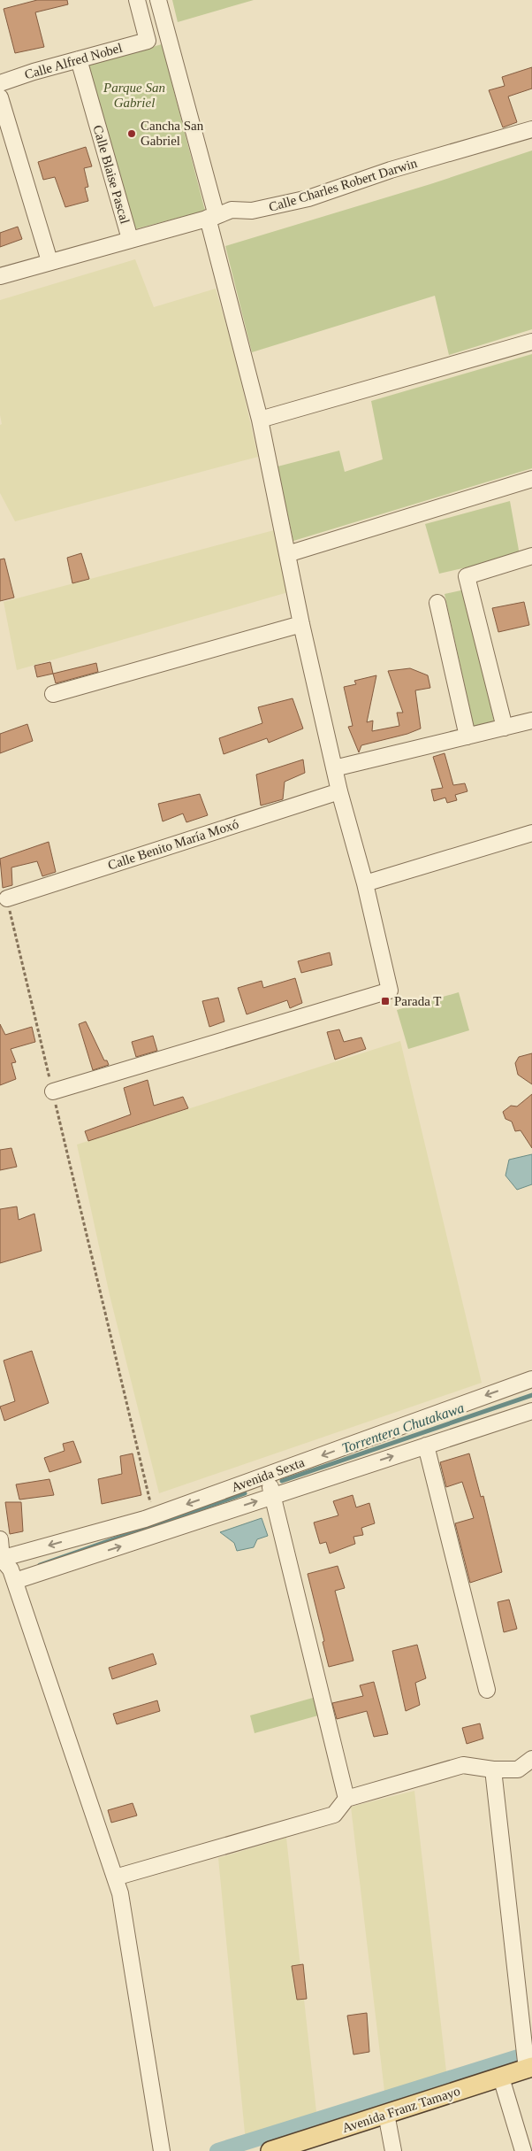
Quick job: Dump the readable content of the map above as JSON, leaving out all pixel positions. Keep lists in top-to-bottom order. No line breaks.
{"streets":{"main road":["Avenida Franz Tamayo"],"street":["Calle Alfred Nobel","Calle Blaise Pascal","Calle Charles Robert Darwin","Calle Benito María Moxó","Avenida Sexta"]},"crossings":[["Calle Alfred Nobel","Calle Blaise Pascal"],["Calle Blaise Pascal","Calle Charles Robert Darwin"]],"water":["Torrentera Chutakawa"],"parks":["Parque San Gabriel"],"places":{"other":["Cancha San Gabriel"],"transit":["Parada T"]}}
